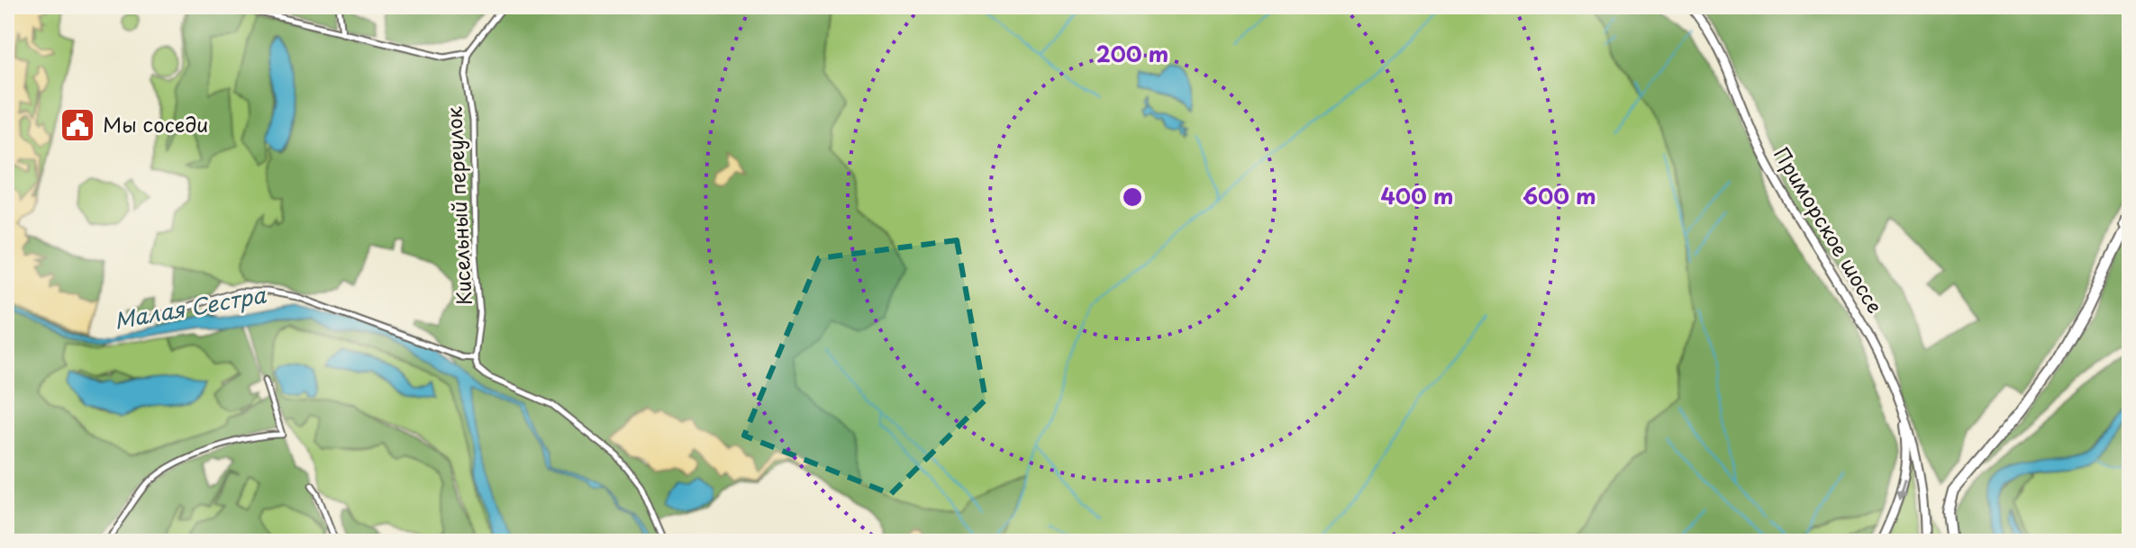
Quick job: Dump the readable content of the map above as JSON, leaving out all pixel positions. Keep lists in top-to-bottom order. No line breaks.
{"streets":{"main road":["Приморское шоссе"],"street":["Кисельный переулок"]},"water":["Малая Сестра"],"places":{"public building":["Мы соседи"]},"rings":["200 m","400 m","600 m"]}
